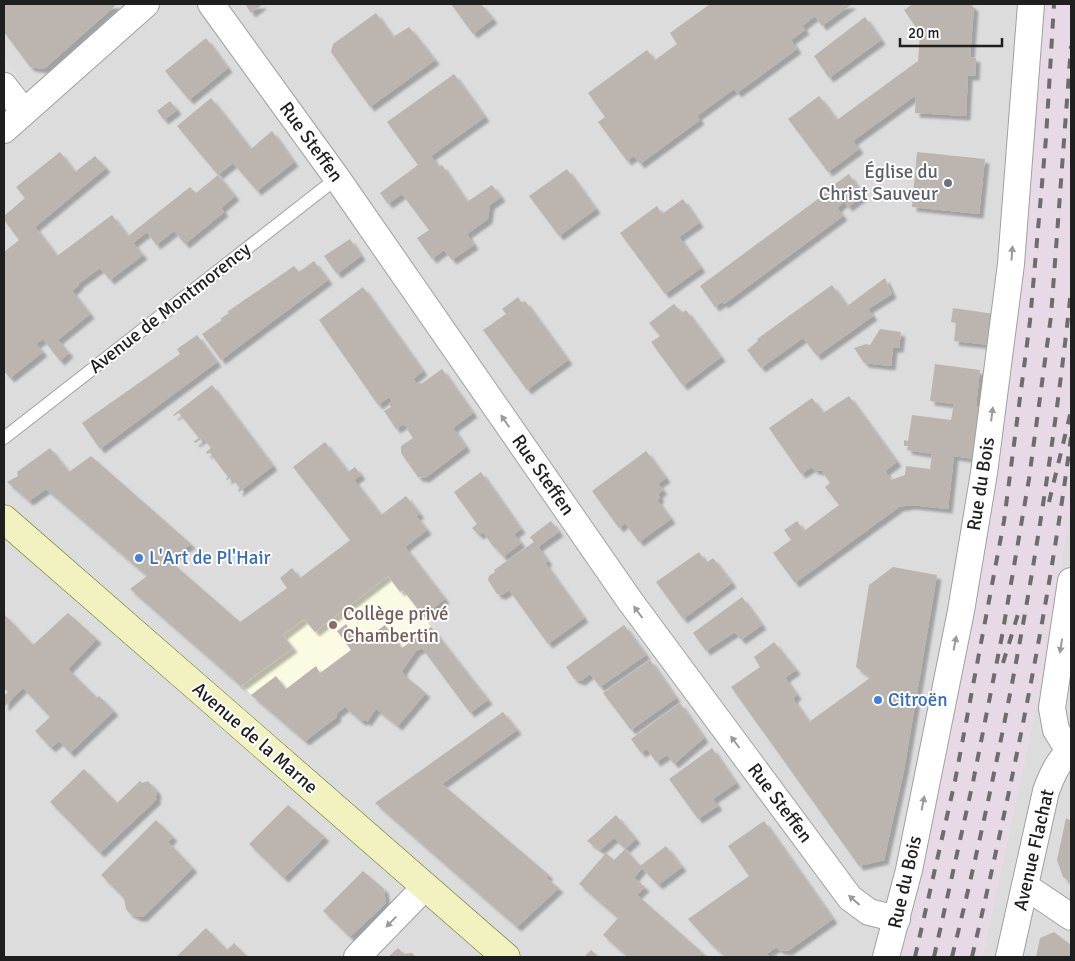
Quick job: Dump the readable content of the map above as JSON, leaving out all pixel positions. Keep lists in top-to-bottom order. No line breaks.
{"streets":{"main road":["Avenue de la Marne"],"street":["Rue Steffen","Rue du Bois","Avenue Flachat"],"lane":["Avenue de Montmorency"]},"crossings":[["Rue Steffen","Avenue de Montmorency"],["Rue Steffen","Rue du Bois"]],"one_way":["Rue Steffen","Rue du Bois"],"places":["Église du Christ Sauveur","L'Art de Pl'Hair","Collège privé Chambertin","Citroën"],"scale_bar":"20 m"}
